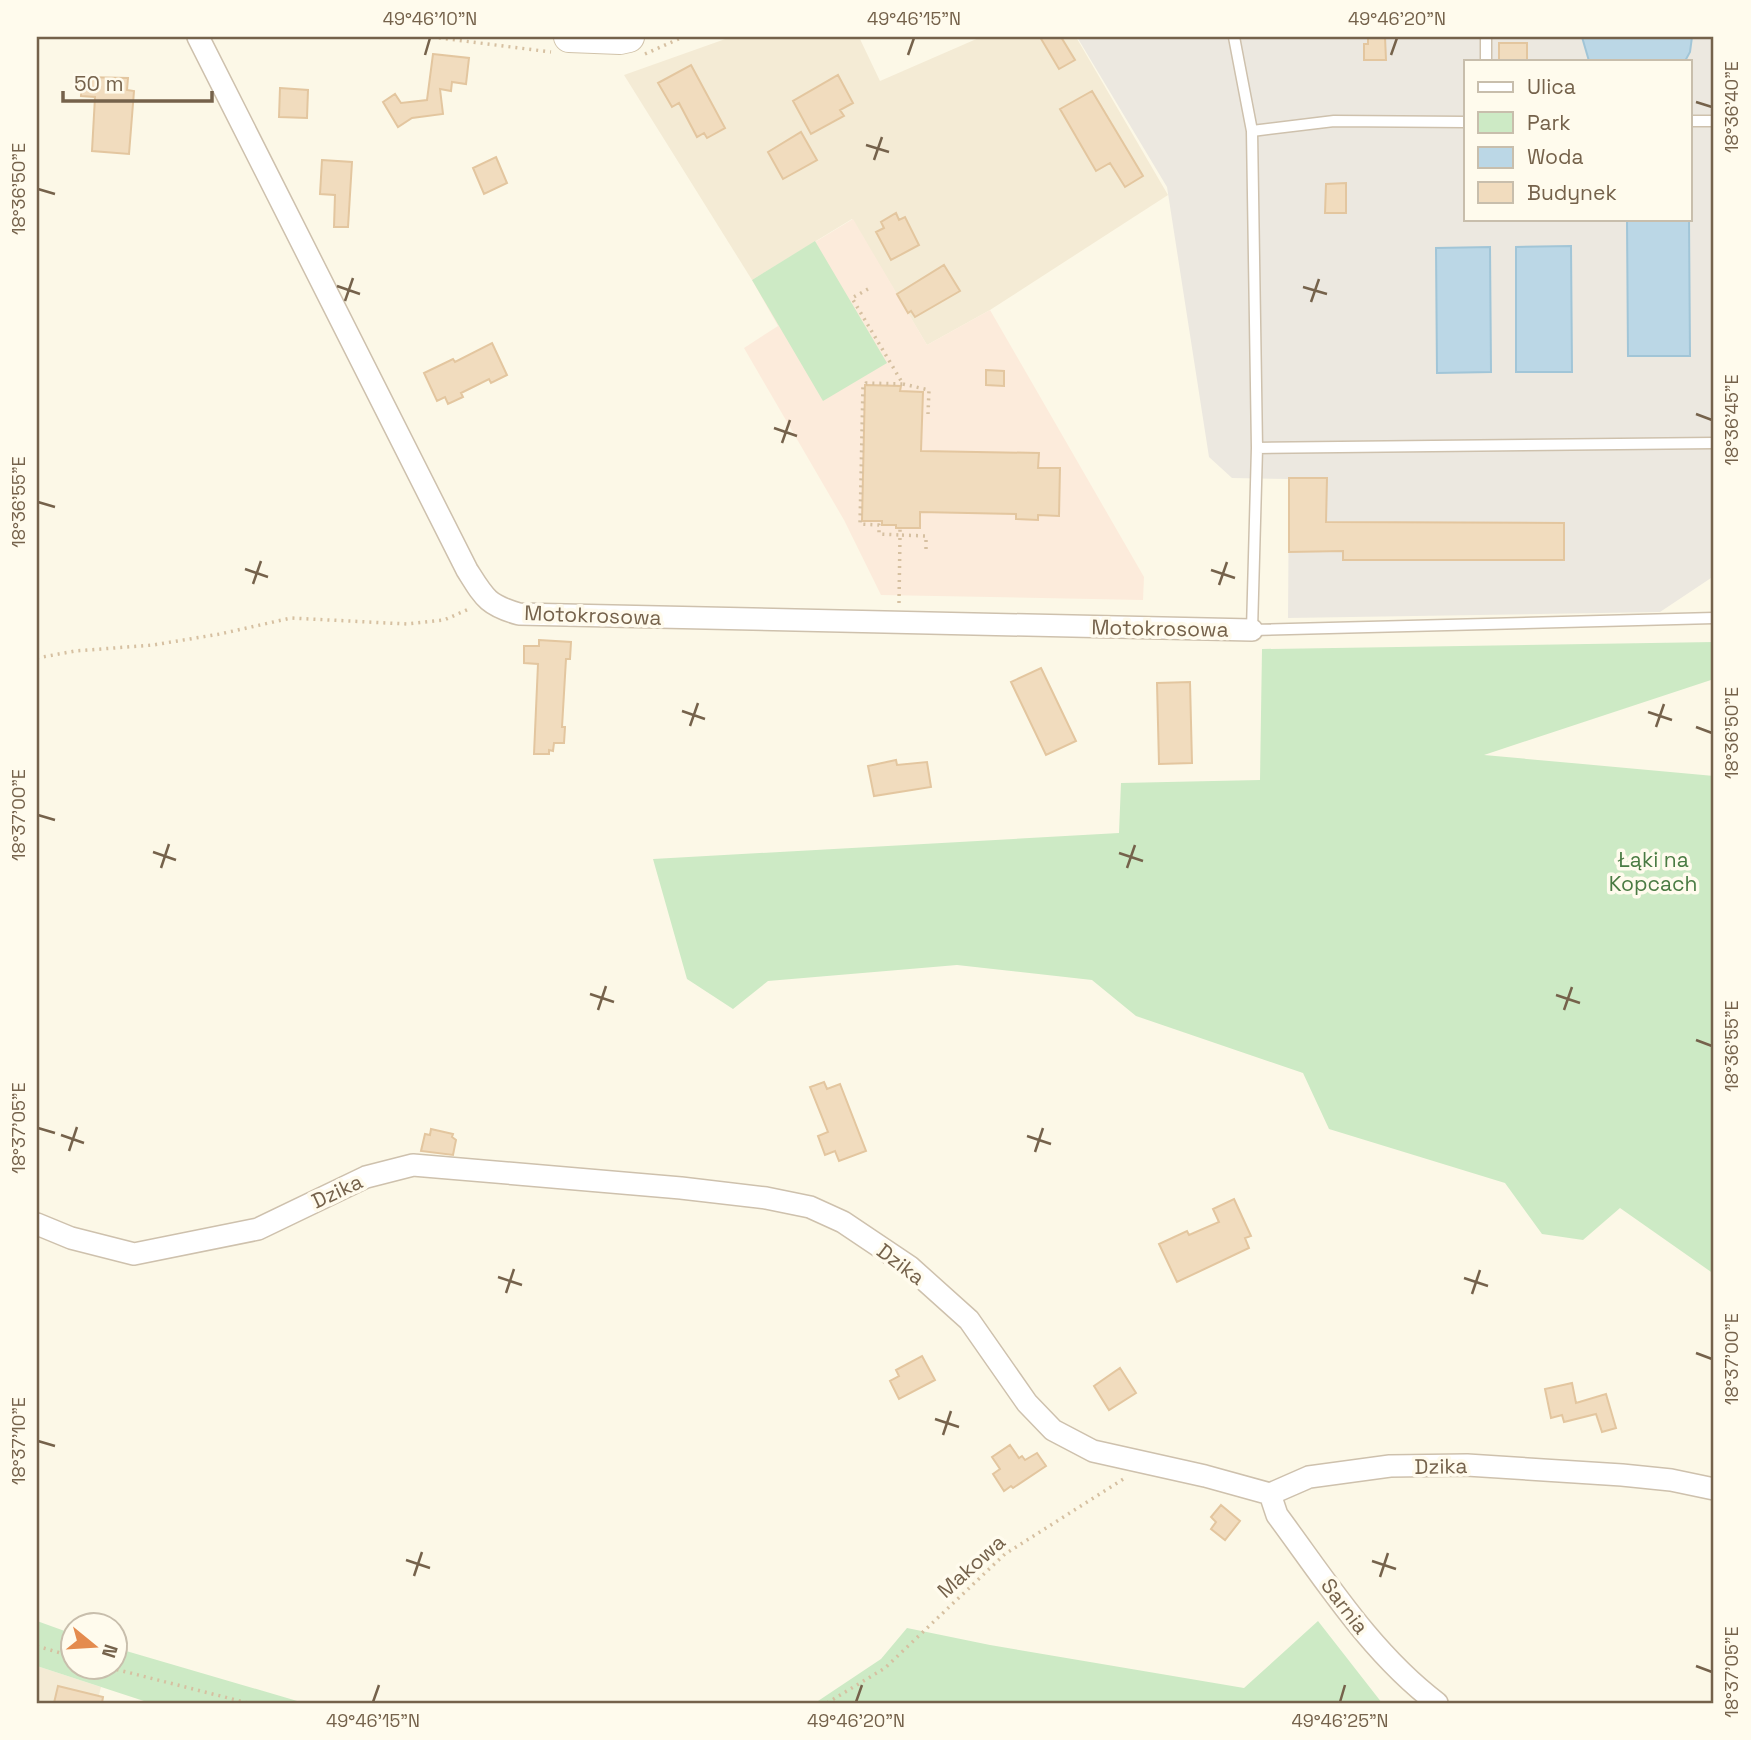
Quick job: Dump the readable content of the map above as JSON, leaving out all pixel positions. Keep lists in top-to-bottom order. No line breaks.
{"streets":{"street":["Motokrosowa","Dzika","Sarnia"],"path":["Makowa"]},"crossings":[["Dzika","Makowa"],["Dzika","Sarnia"]],"parks":["Łąki na Kopcach"],"legend":["Ulica","Park","Woda","Budynek"],"scale_bar":"50 m","north":"right","coordinates":["49°46'10\"N","49°46'15\"N","49°46'20\"N","18°36'40\"E","18°36'50\"E","18°36'45\"E","18°36'55\"E","18°37'00\"E","18°37'05\"E","18°37'10\"E","49°46'25\"N"]}
